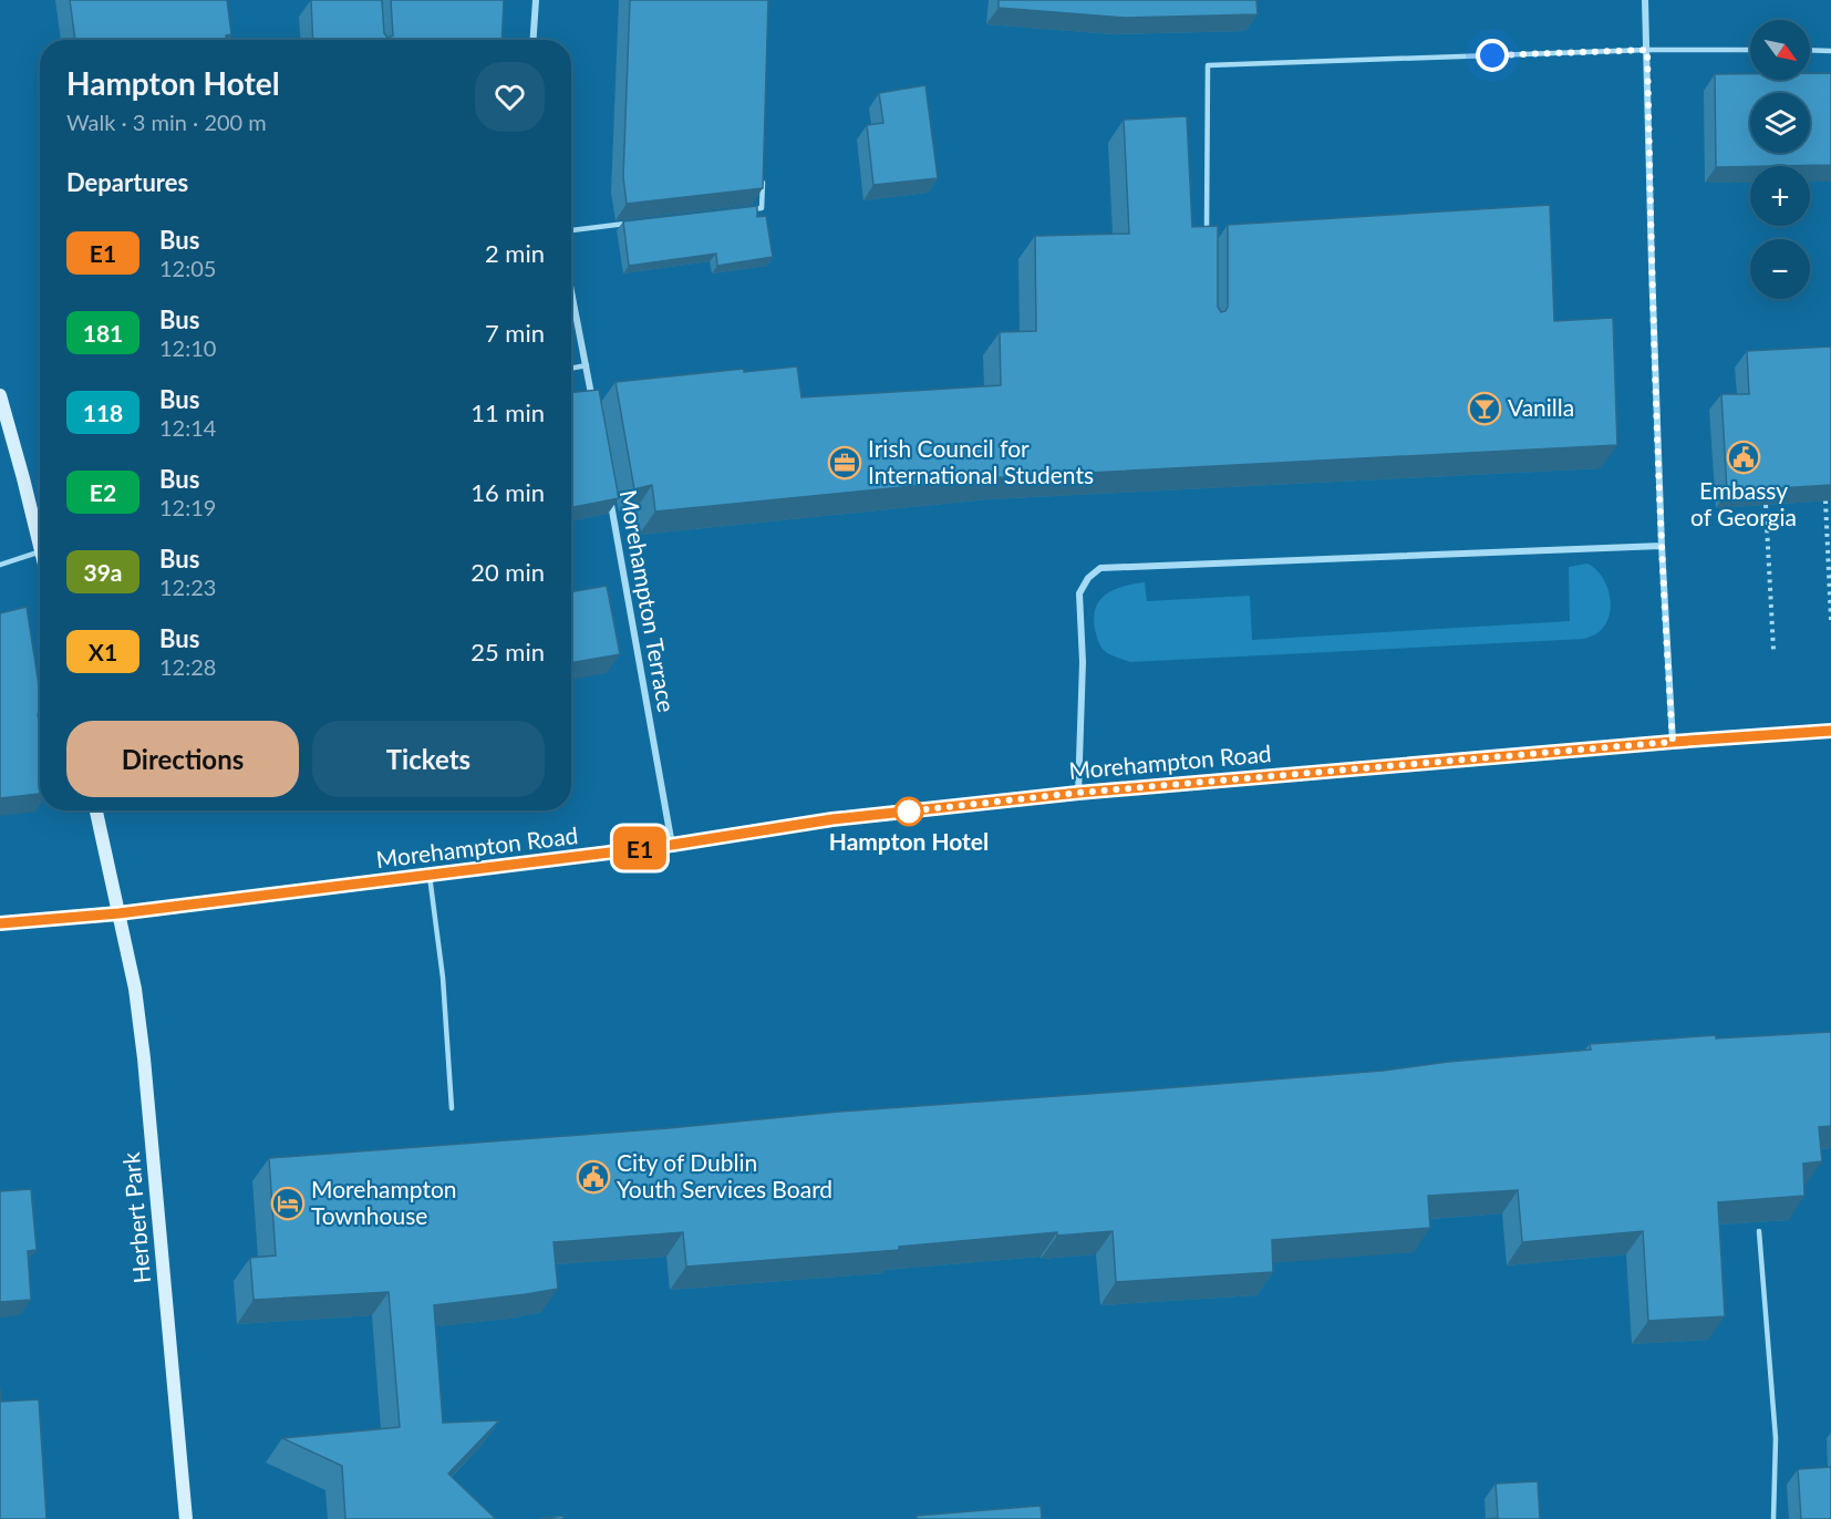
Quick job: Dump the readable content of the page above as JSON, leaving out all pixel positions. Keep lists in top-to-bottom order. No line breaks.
{"streets":{"main road":["Morehampton Road","Herbert Park"],"street":["Morehampton Terrace"]},"crossings":[["Morehampton Terrace","Morehampton Road"],["Morehampton Road","Herbert Park"]],"places":{"bar":["Vanilla"],"public building":["Embassy of Georgia","City of Dublin Youth Services Board"],"office":["Irish Council for International Students"],"other":["Hampton Hotel"],"hotel":["Morehampton Townhouse"]},"lines":["bus line E1"],"north":"bottom right","page":{"on_map":"E1","map_buttons":["+","−"],"heading":[["Hampton Hotel","Walk · 3 min · 200 m"],"Departures"],"list":[{"mark":"E1","name":"Bus","note":"12:05","value":"2 min"},{"mark":"181","name":"Bus","note":"12:10","value":"7 min"},{"mark":"118","name":"Bus","note":"12:14","value":"11 min"},{"mark":"E2","name":"Bus","note":"12:19","value":"16 min"},{"mark":"39a","name":"Bus","note":"12:23","value":"20 min"},{"mark":"X1","name":"Bus","note":"12:28","value":"25 min"}],"buttons":["Directions","Tickets"]}}
